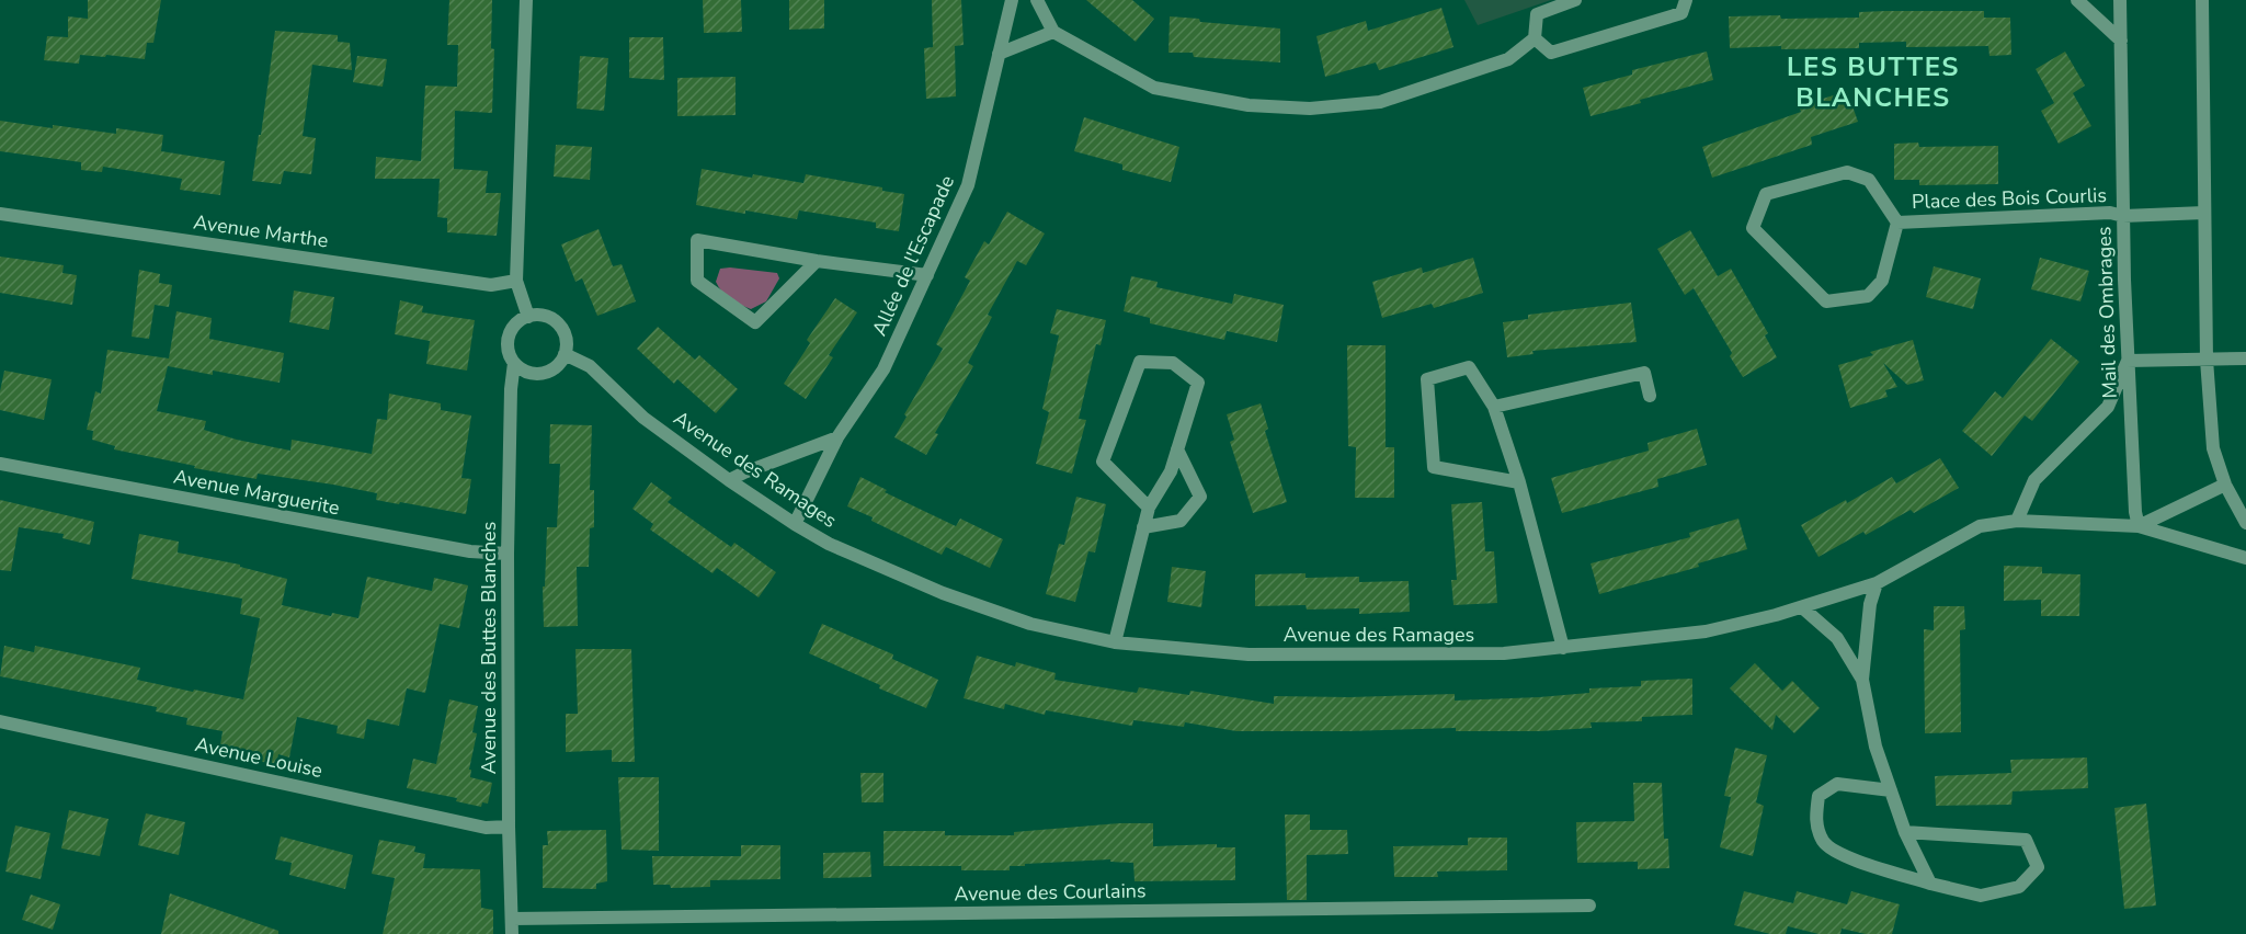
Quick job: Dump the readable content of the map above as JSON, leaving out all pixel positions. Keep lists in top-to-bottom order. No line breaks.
{"streets":{"street":["Place des Bois Courlis","Avenue Marthe","Allée de l'Escapade","Mail des Ombrages","Avenue des Ramages","Avenue Marguerite","Avenue des Buttes Blanches","Avenue Louise","Avenue des Courlains"]},"crossings":[["Place des Bois Courlis","Mail des Ombrages"],["Allée de l'Escapade","Avenue des Ramages"],["Mail des Ombrages","Avenue des Ramages"],["Avenue des Ramages","Avenue des Buttes Blanches"],["Avenue Marguerite","Avenue des Buttes Blanches"],["Avenue des Buttes Blanches","Avenue Louise"],["Avenue des Buttes Blanches","Avenue des Courlains"]],"districts":["LES BUTTES BLANCHES"]}
